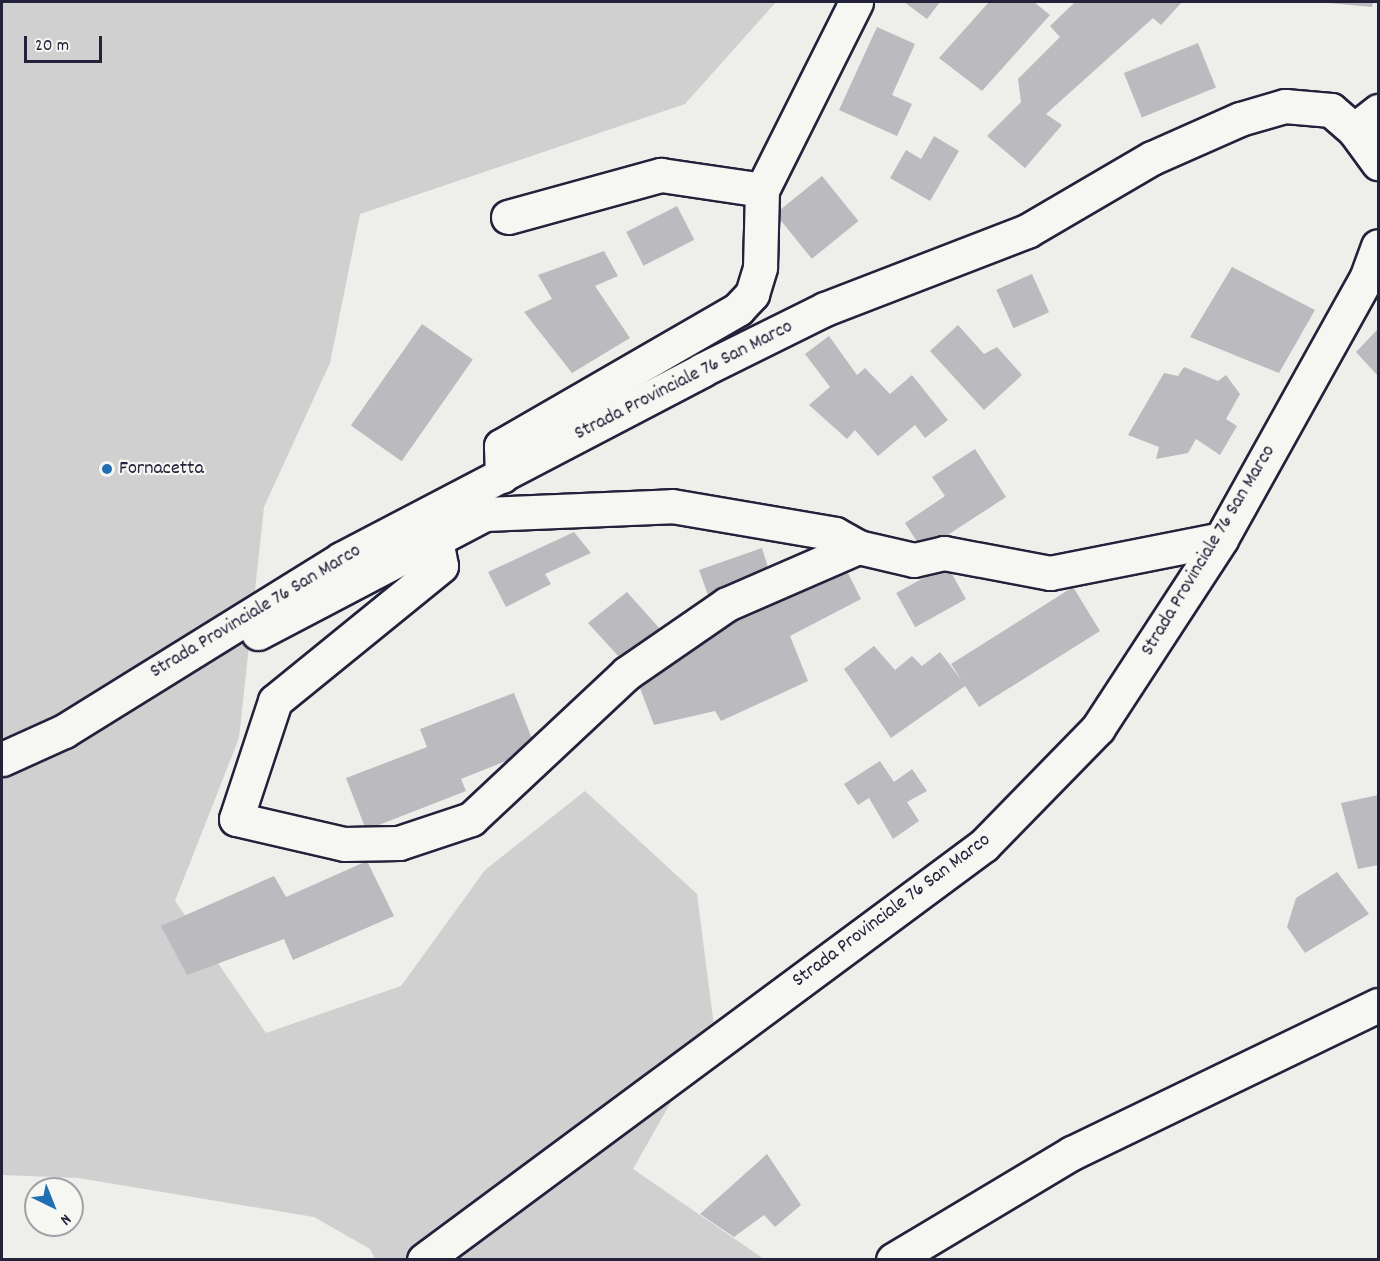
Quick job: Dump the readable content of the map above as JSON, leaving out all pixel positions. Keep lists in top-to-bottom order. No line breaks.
{"streets":{"street":["Strada Provinciale 76 San Marco"]},"places":["Fornacetta"],"scale_bar":"20 m","north":"bottom right"}
